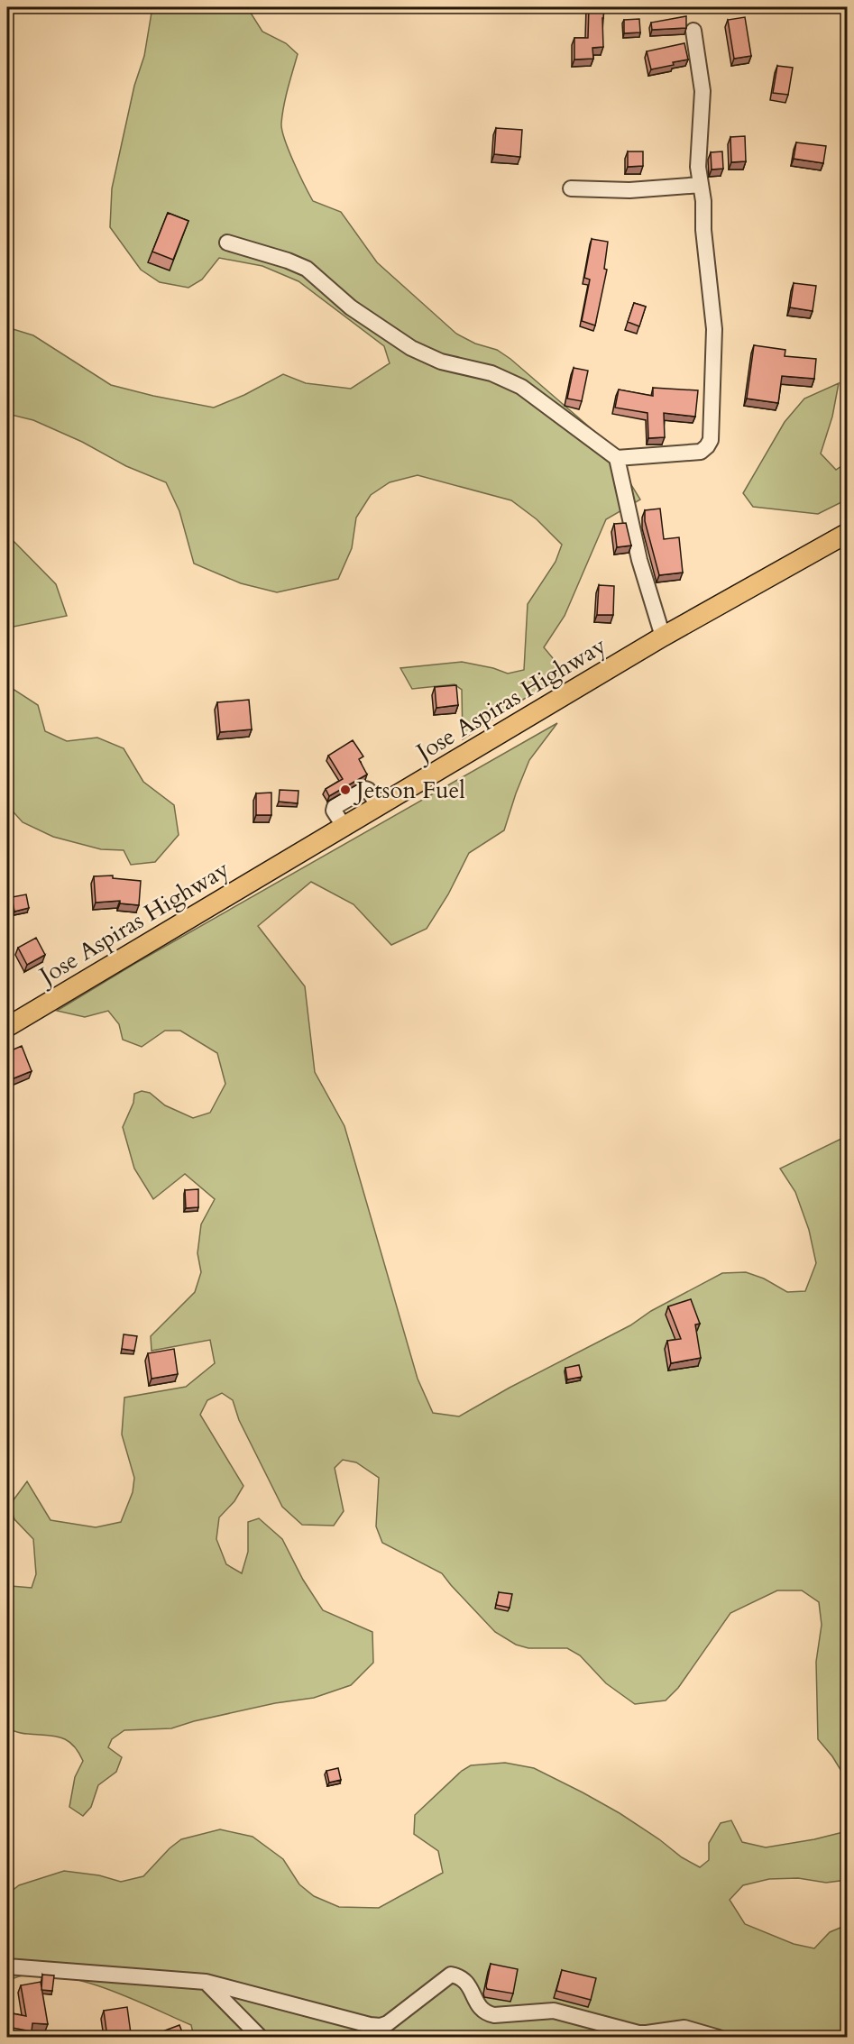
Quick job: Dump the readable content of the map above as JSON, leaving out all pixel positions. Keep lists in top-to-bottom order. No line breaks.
{"streets":{"main road":["Jose Aspiras Highway"]},"places":["Jetson Fuel"]}
